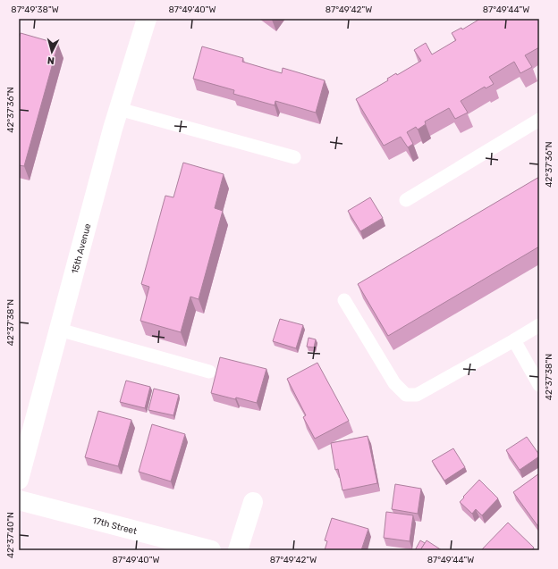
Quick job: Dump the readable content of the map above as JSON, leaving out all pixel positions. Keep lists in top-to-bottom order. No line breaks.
{"streets":{"street":["15th Avenue","17th Street"]},"north":"bottom","coordinates":["87°49'38\"W","87°49'40\"W","87°49'42\"W","87°49'44\"W","42°37'36\"N","42°37'38\"N","42°37'40\"N"]}
